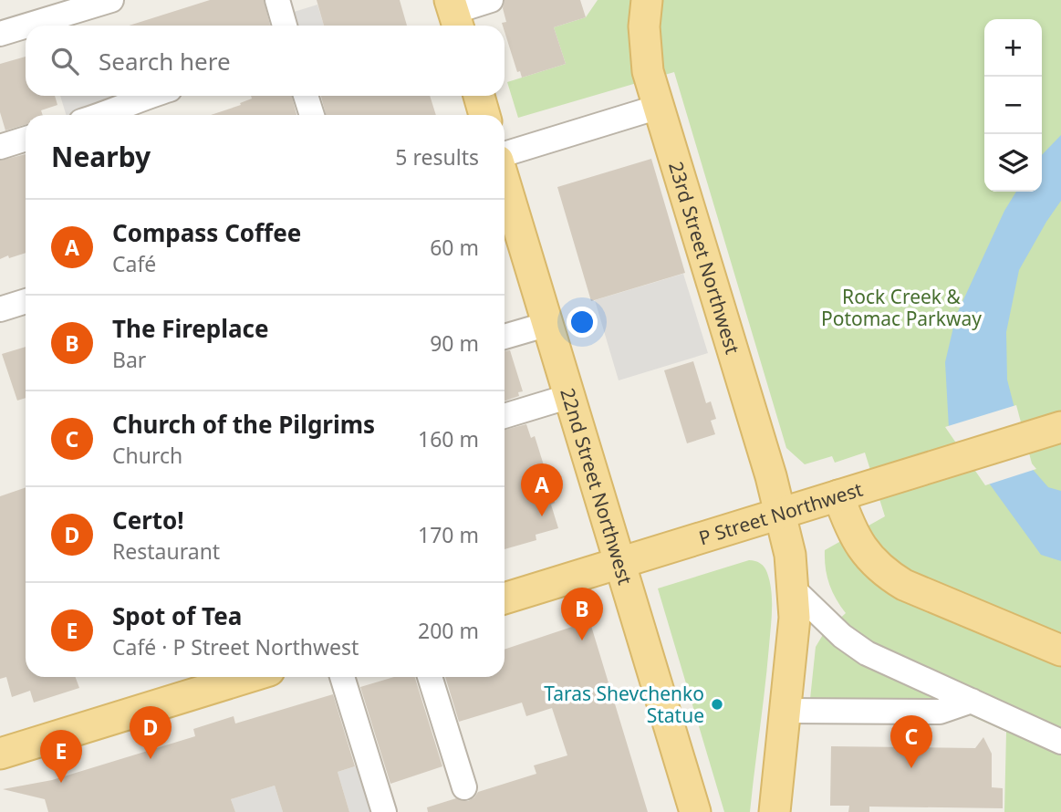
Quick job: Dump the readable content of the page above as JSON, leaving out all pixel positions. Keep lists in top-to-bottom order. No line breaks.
{"streets":{"main road":["23rd Street Northwest","22nd Street Northwest","P Street Northwest"]},"crossings":[["23rd Street Northwest","P Street Northwest"],["22nd Street Northwest","P Street Northwest"]],"parks":["Rock Creek & Potomac Parkway"],"places":["Taras Shevchenko Statue"],"page":{"map_buttons":["+","−"],"search":"Search here","heading":["Nearby","5 results"],"list":[{"mark":"A","name":"Compass Coffee","note":"Café","value":"60 m"},{"mark":"B","name":"The Fireplace","note":"Bar","value":"90 m"},{"mark":"C","name":"Church of the Pilgrims","note":"Church","value":"160 m"},{"mark":"D","name":"Certo!","note":"Restaurant","value":"170 m"},{"mark":"E","name":"Spot of Tea","note":"Café · P Street Northwest","value":"200 m"}],"pins":["A","B","D","C","E"]}}
